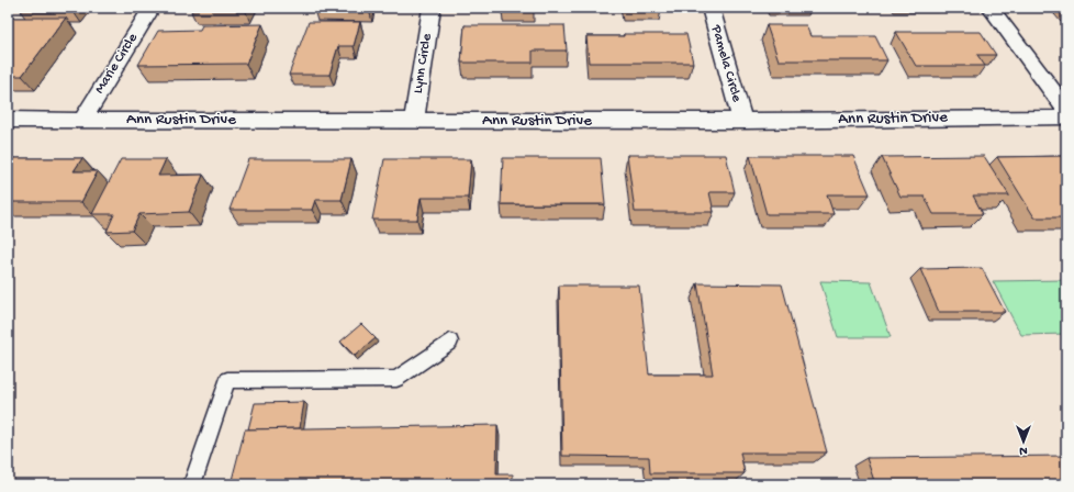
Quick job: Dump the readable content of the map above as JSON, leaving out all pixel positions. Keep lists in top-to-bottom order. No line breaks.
{"streets":{"street":["Marie Circle","Lynn Circle","Pamela Circle","Ann Rustin Drive"]},"crossings":[["Marie Circle","Ann Rustin Drive"],["Lynn Circle","Ann Rustin Drive"],["Pamela Circle","Ann Rustin Drive"]],"north":"bottom"}
